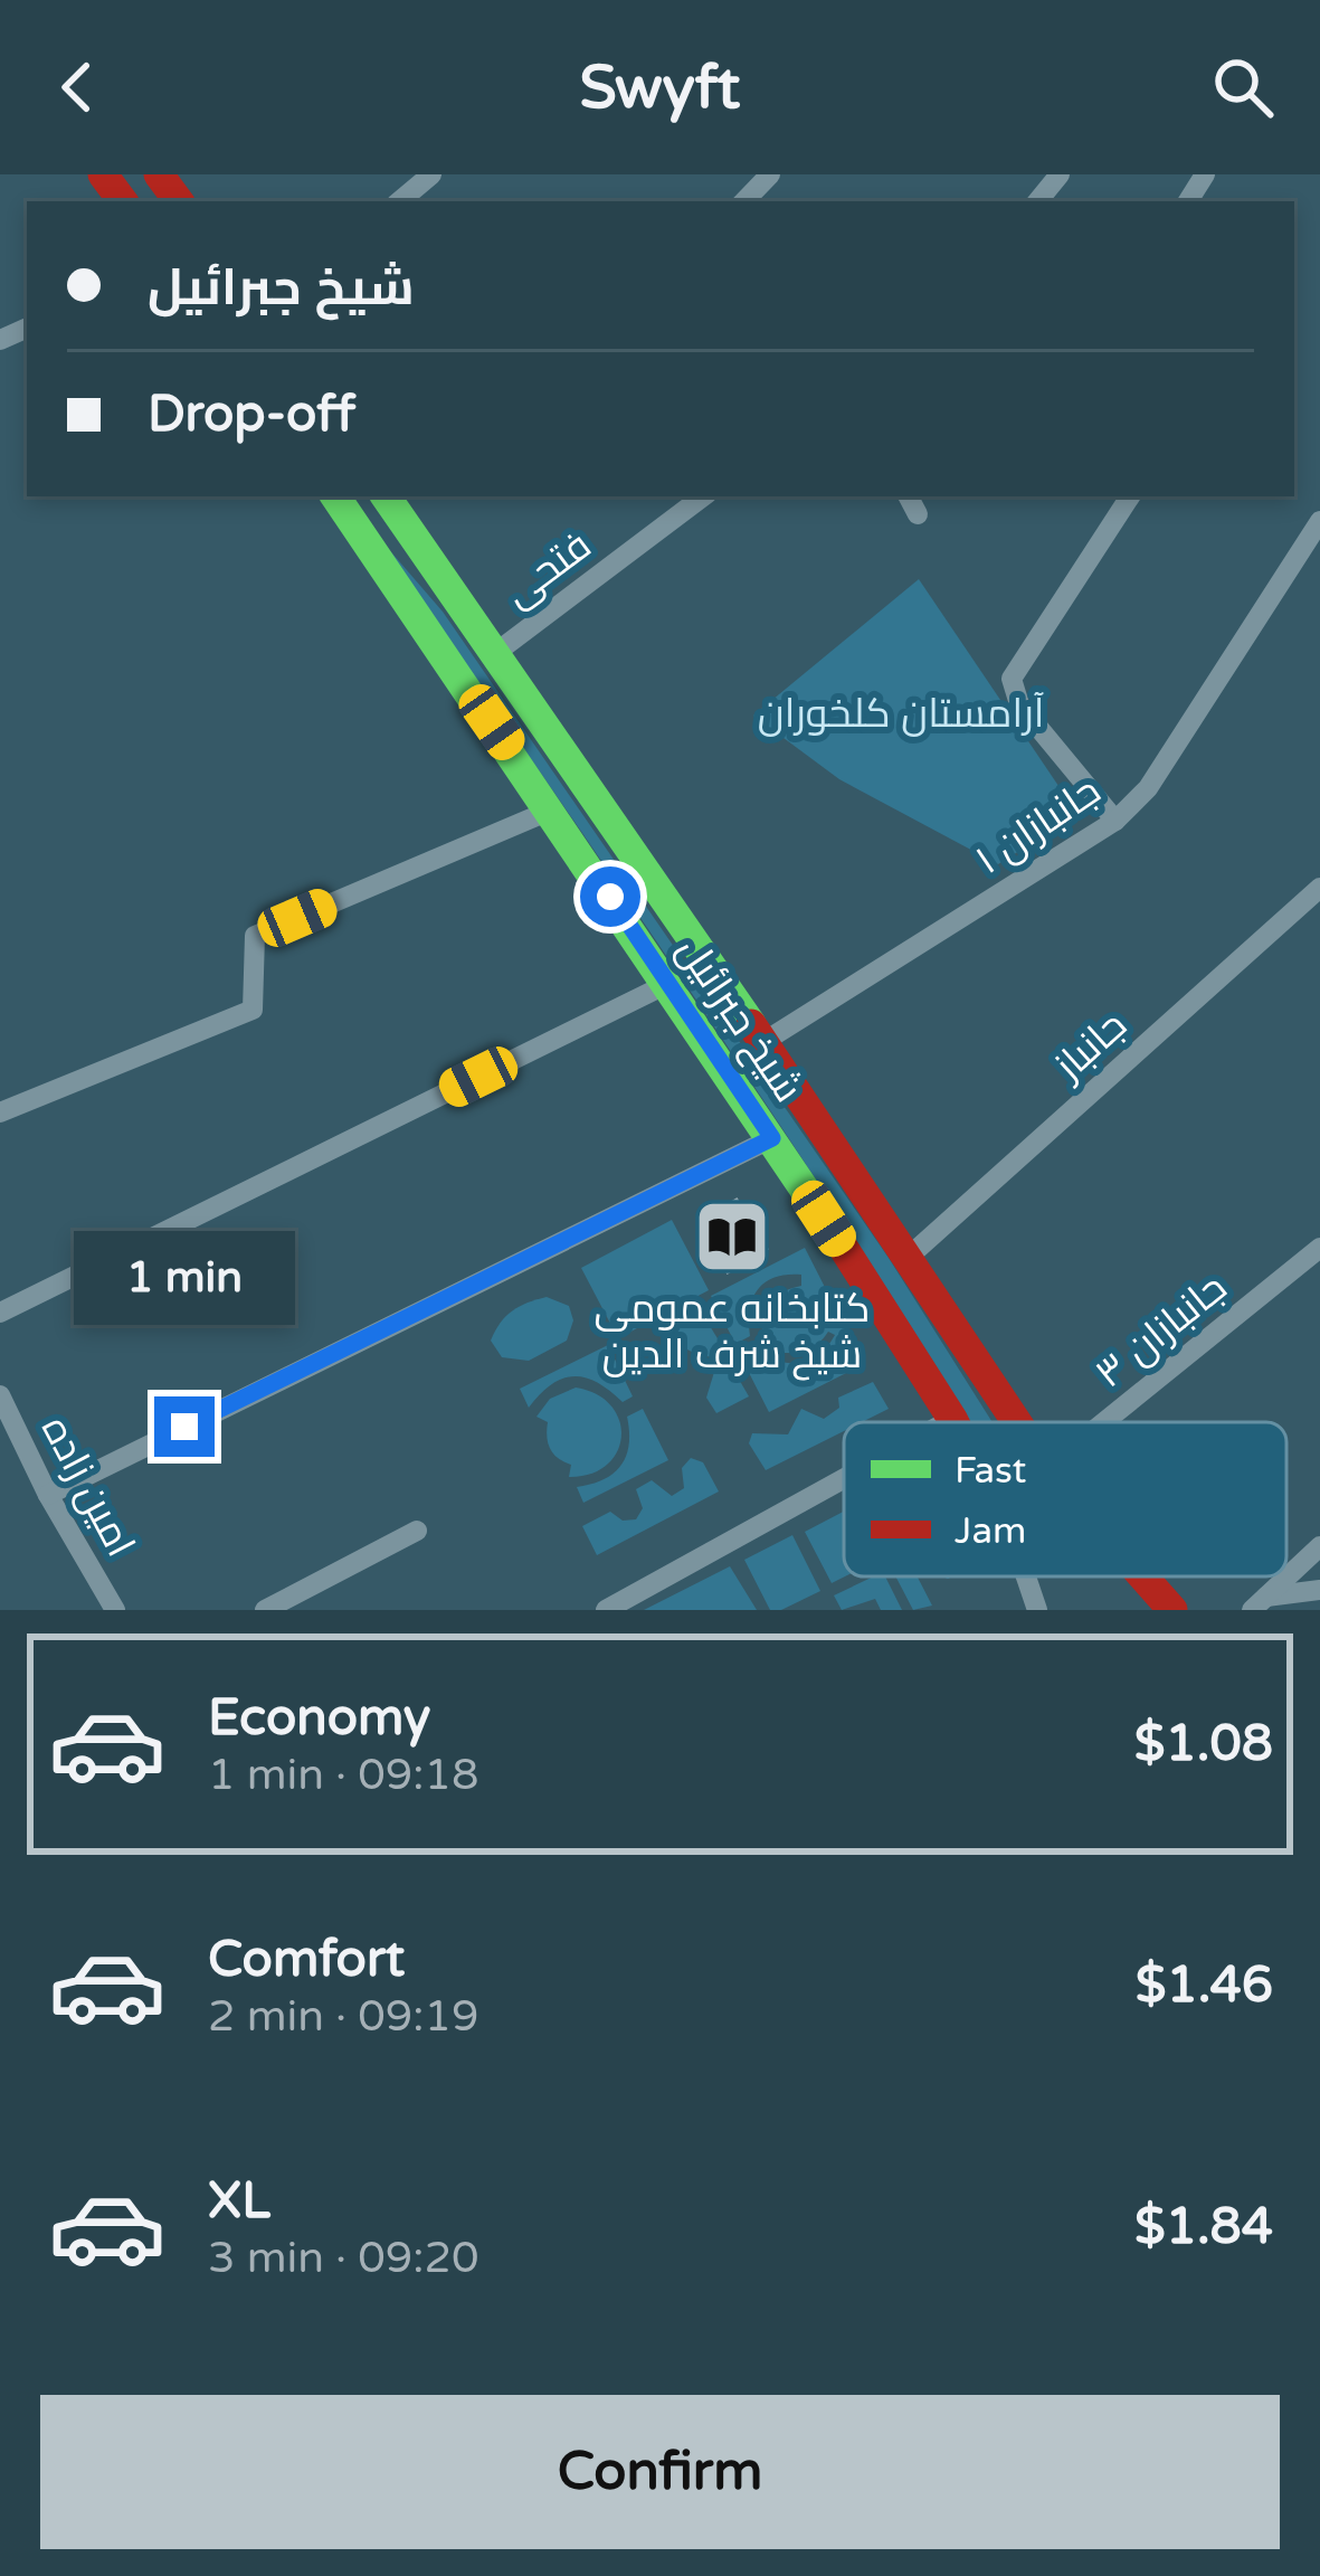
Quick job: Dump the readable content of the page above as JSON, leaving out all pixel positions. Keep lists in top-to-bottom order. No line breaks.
{"streets":{"street":["فتحی","جانبازان ۱","شیخ جبرائیل","جانباز","جانبازان ۳","امین زاده"]},"crossings":[["فتحی","شیخ جبرائیل"],["جانبازان ۱","شیخ جبرائیل"],["شیخ جبرائیل","جانباز"]],"parks":["آرامستان کلخوران"],"places":{"library":["کتابخانه عمومی شیخ شرف الدین"]},"legend":["Fast","Jam"],"page":{"header":"Swyft","banner":["شیخ جبرائیل","Drop-off"],"bubble":"1 min","list":[{"name":"Economy","note":"1 min · 09:18","value":"$1.08"},{"name":"Comfort","note":"2 min · 09:19","value":"$1.46"},{"name":"XL","note":"3 min · 09:20","value":"$1.84"}],"buttons":"Confirm"}}
